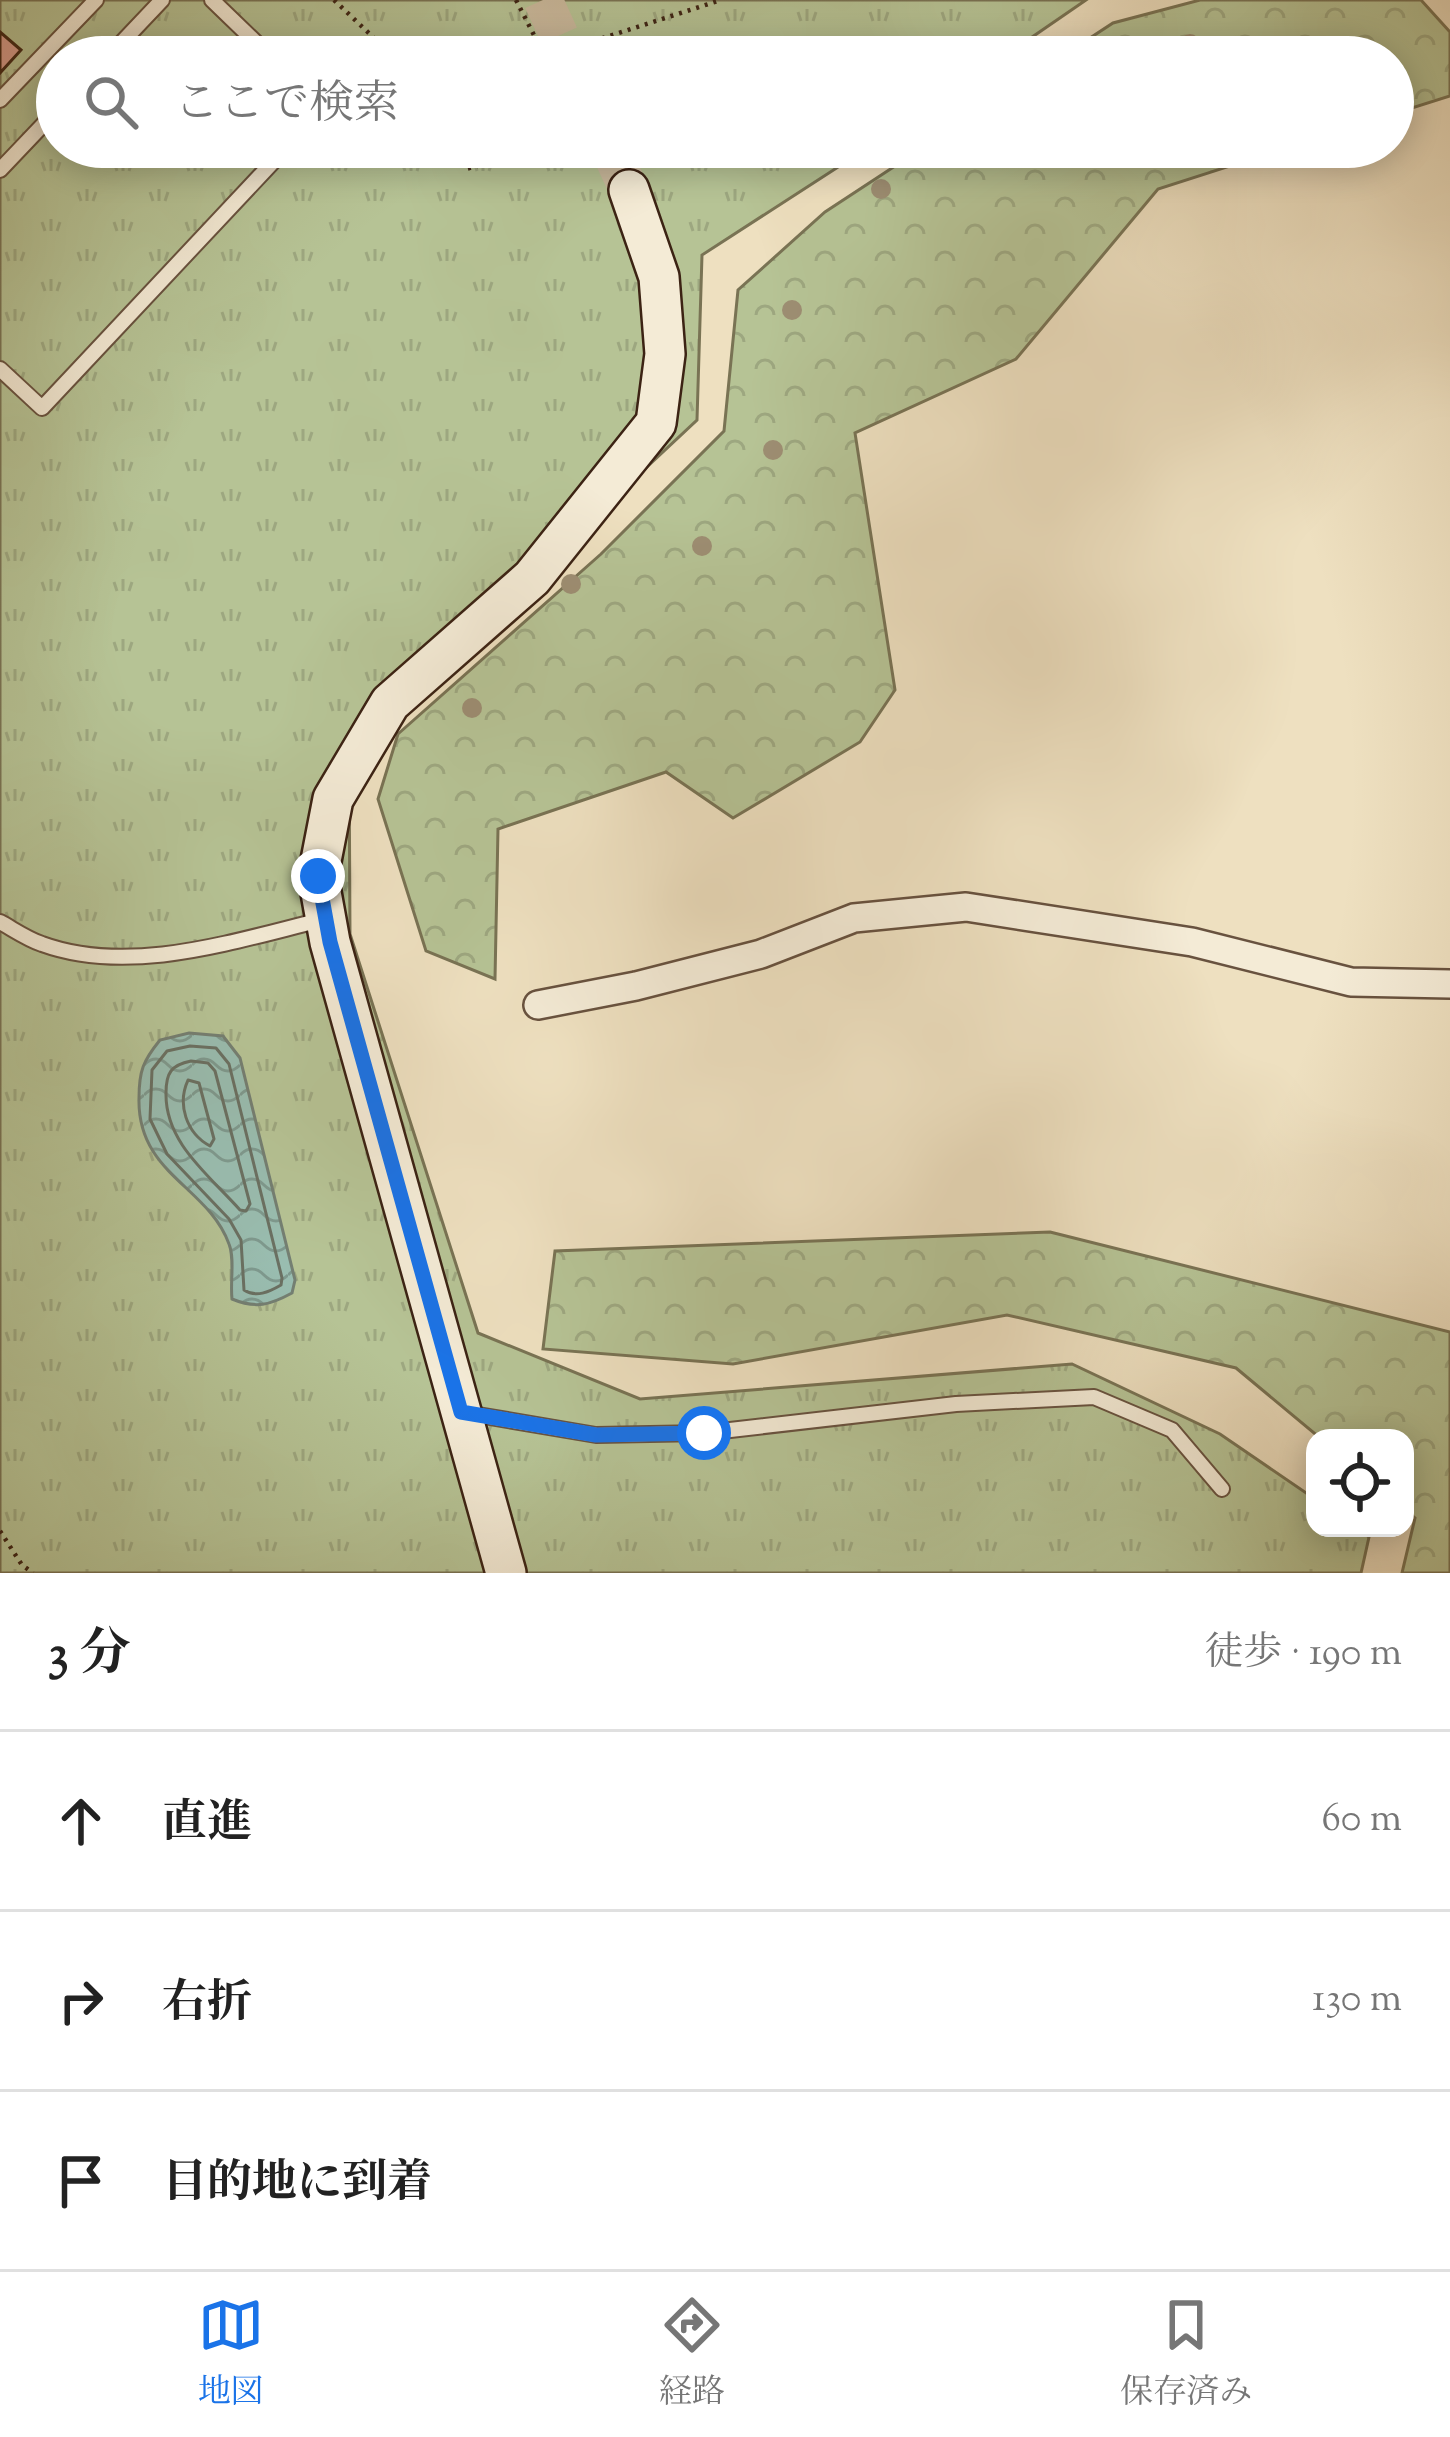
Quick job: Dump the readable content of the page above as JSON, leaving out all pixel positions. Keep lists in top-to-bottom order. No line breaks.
{"page":{"search":"ここで検索","heading":["3 分","徒歩 · 190 m"],"list":[["直進","60 m"],["右折","130 m"],"目的地に到着"],"nav":["地図","経路","保存済み"]}}
